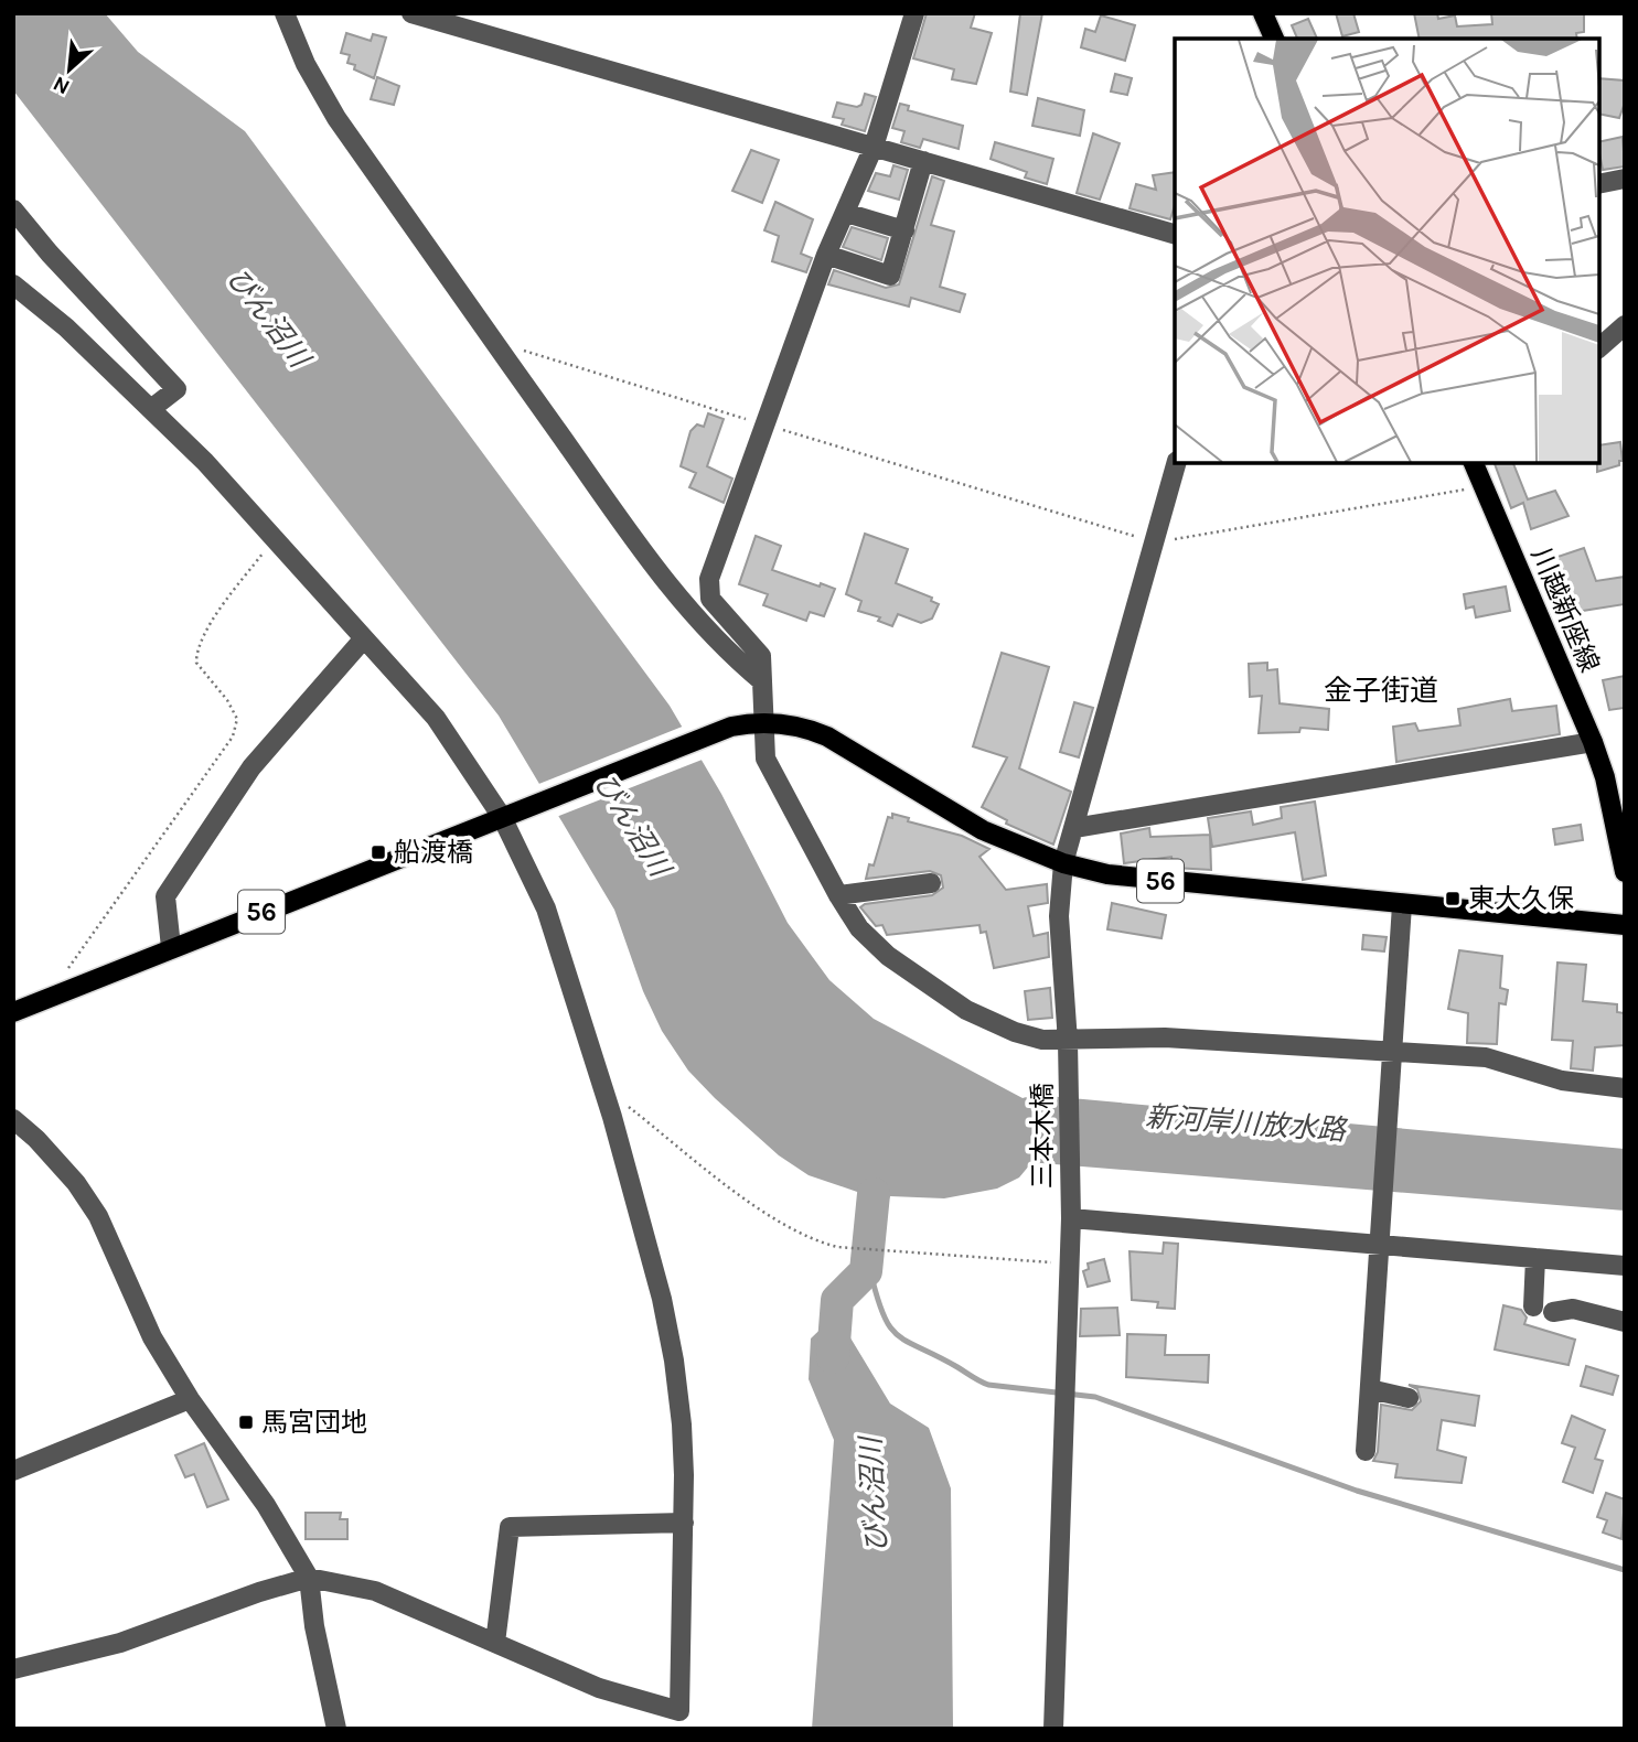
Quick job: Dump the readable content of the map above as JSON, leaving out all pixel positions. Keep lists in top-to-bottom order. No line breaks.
{"streets":{"main road":["川越新座線","56"],"street":["三本木橋"]},"crossings":[["56","三本木橋"]],"districts":["金子街道"],"water":["びん沼川","新河岸川放水路"],"places":{"transit":["船渡橋","東大久保","馬宮団地"]},"north":"bottom left"}
